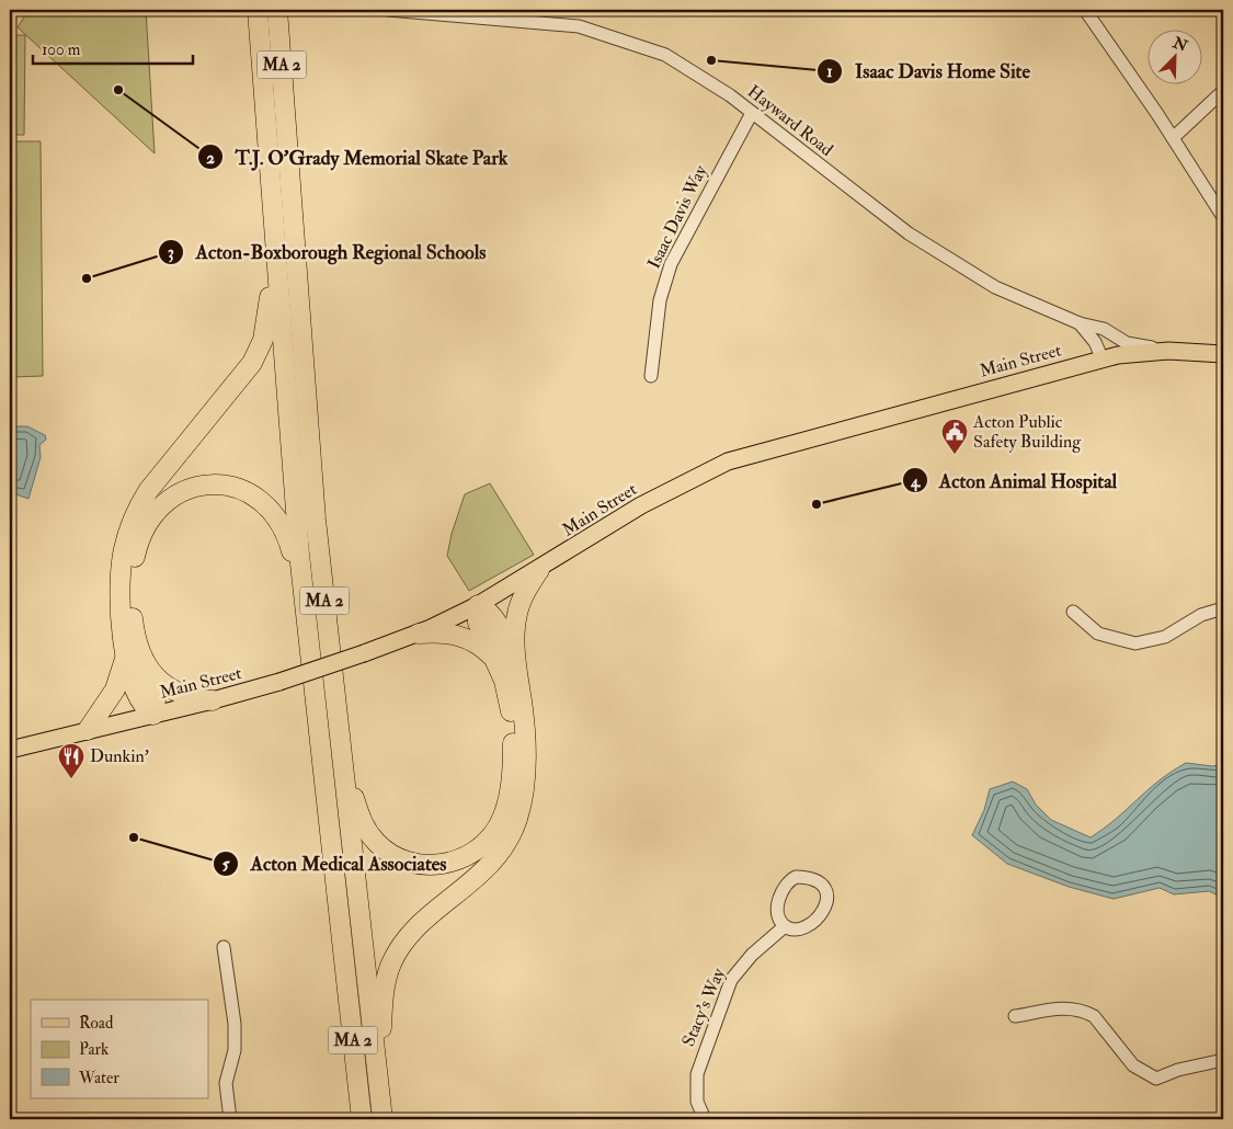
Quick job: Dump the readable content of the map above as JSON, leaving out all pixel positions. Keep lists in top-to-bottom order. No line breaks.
{"streets":{"highway":["MA 2"],"main road":["Main Street"],"street":["Hayward Road","Isaac Davis Way","Stacy's Way"]},"crossings":[["Hayward Road","Isaac Davis Way"],["Hayward Road","Main Street"]],"places":{"other":["Isaac Davis Home Site","T.J. O’Grady Memorial Skate Park","Acton-Boxborough Regional Schools","Acton Animal Hospital","Acton Medical Associates"],"public building":["Acton Public Safety Building"],"restaurant":["Dunkin'"]},"legend":["Road","Park","Water"],"scale_bar":"100 m","north":"top right"}
